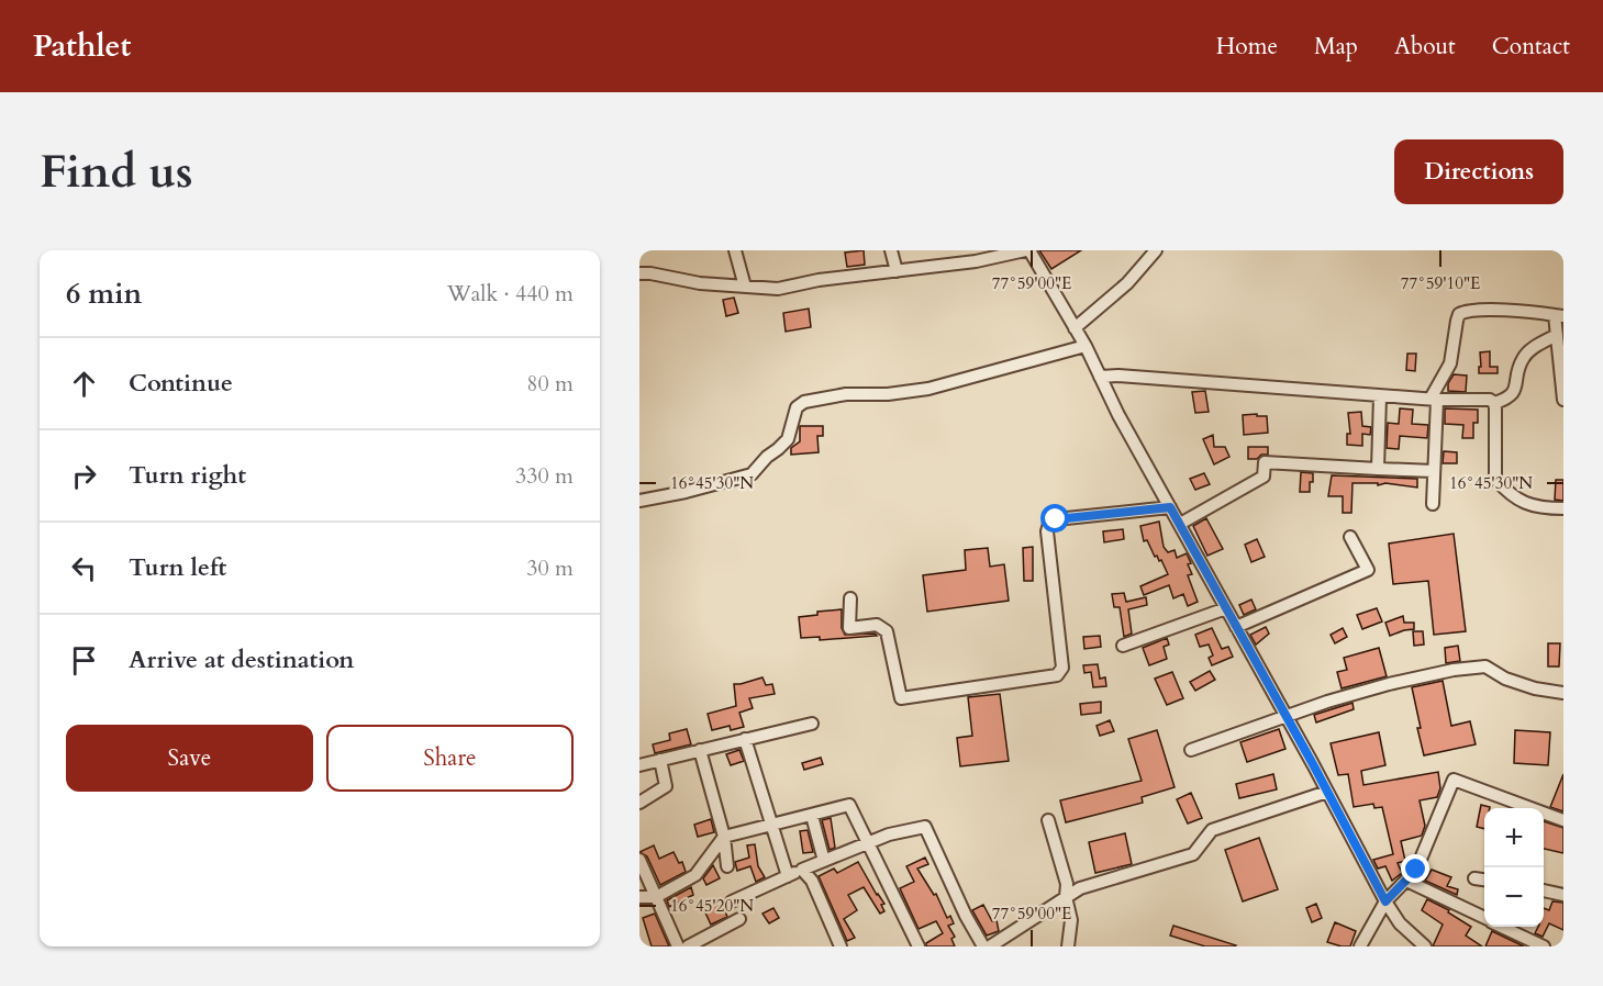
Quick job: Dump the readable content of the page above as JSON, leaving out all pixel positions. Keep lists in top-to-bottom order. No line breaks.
{"page":{"header":"Pathlet","nav":["Home","Map","About","Contact"],"buttons":["Directions",["Save","Share"]],"title":"Find us","heading":["6 min","Walk · 440 m"],"list":[["Continue","80 m"],["Turn right","330 m"],["Turn left","30 m"],"Arrive at destination"],"map_buttons":["+","−"]},"coordinates":["77°59'00\"E","77°59'10\"E","16°45'30\"N","16°45'20\"N"]}
